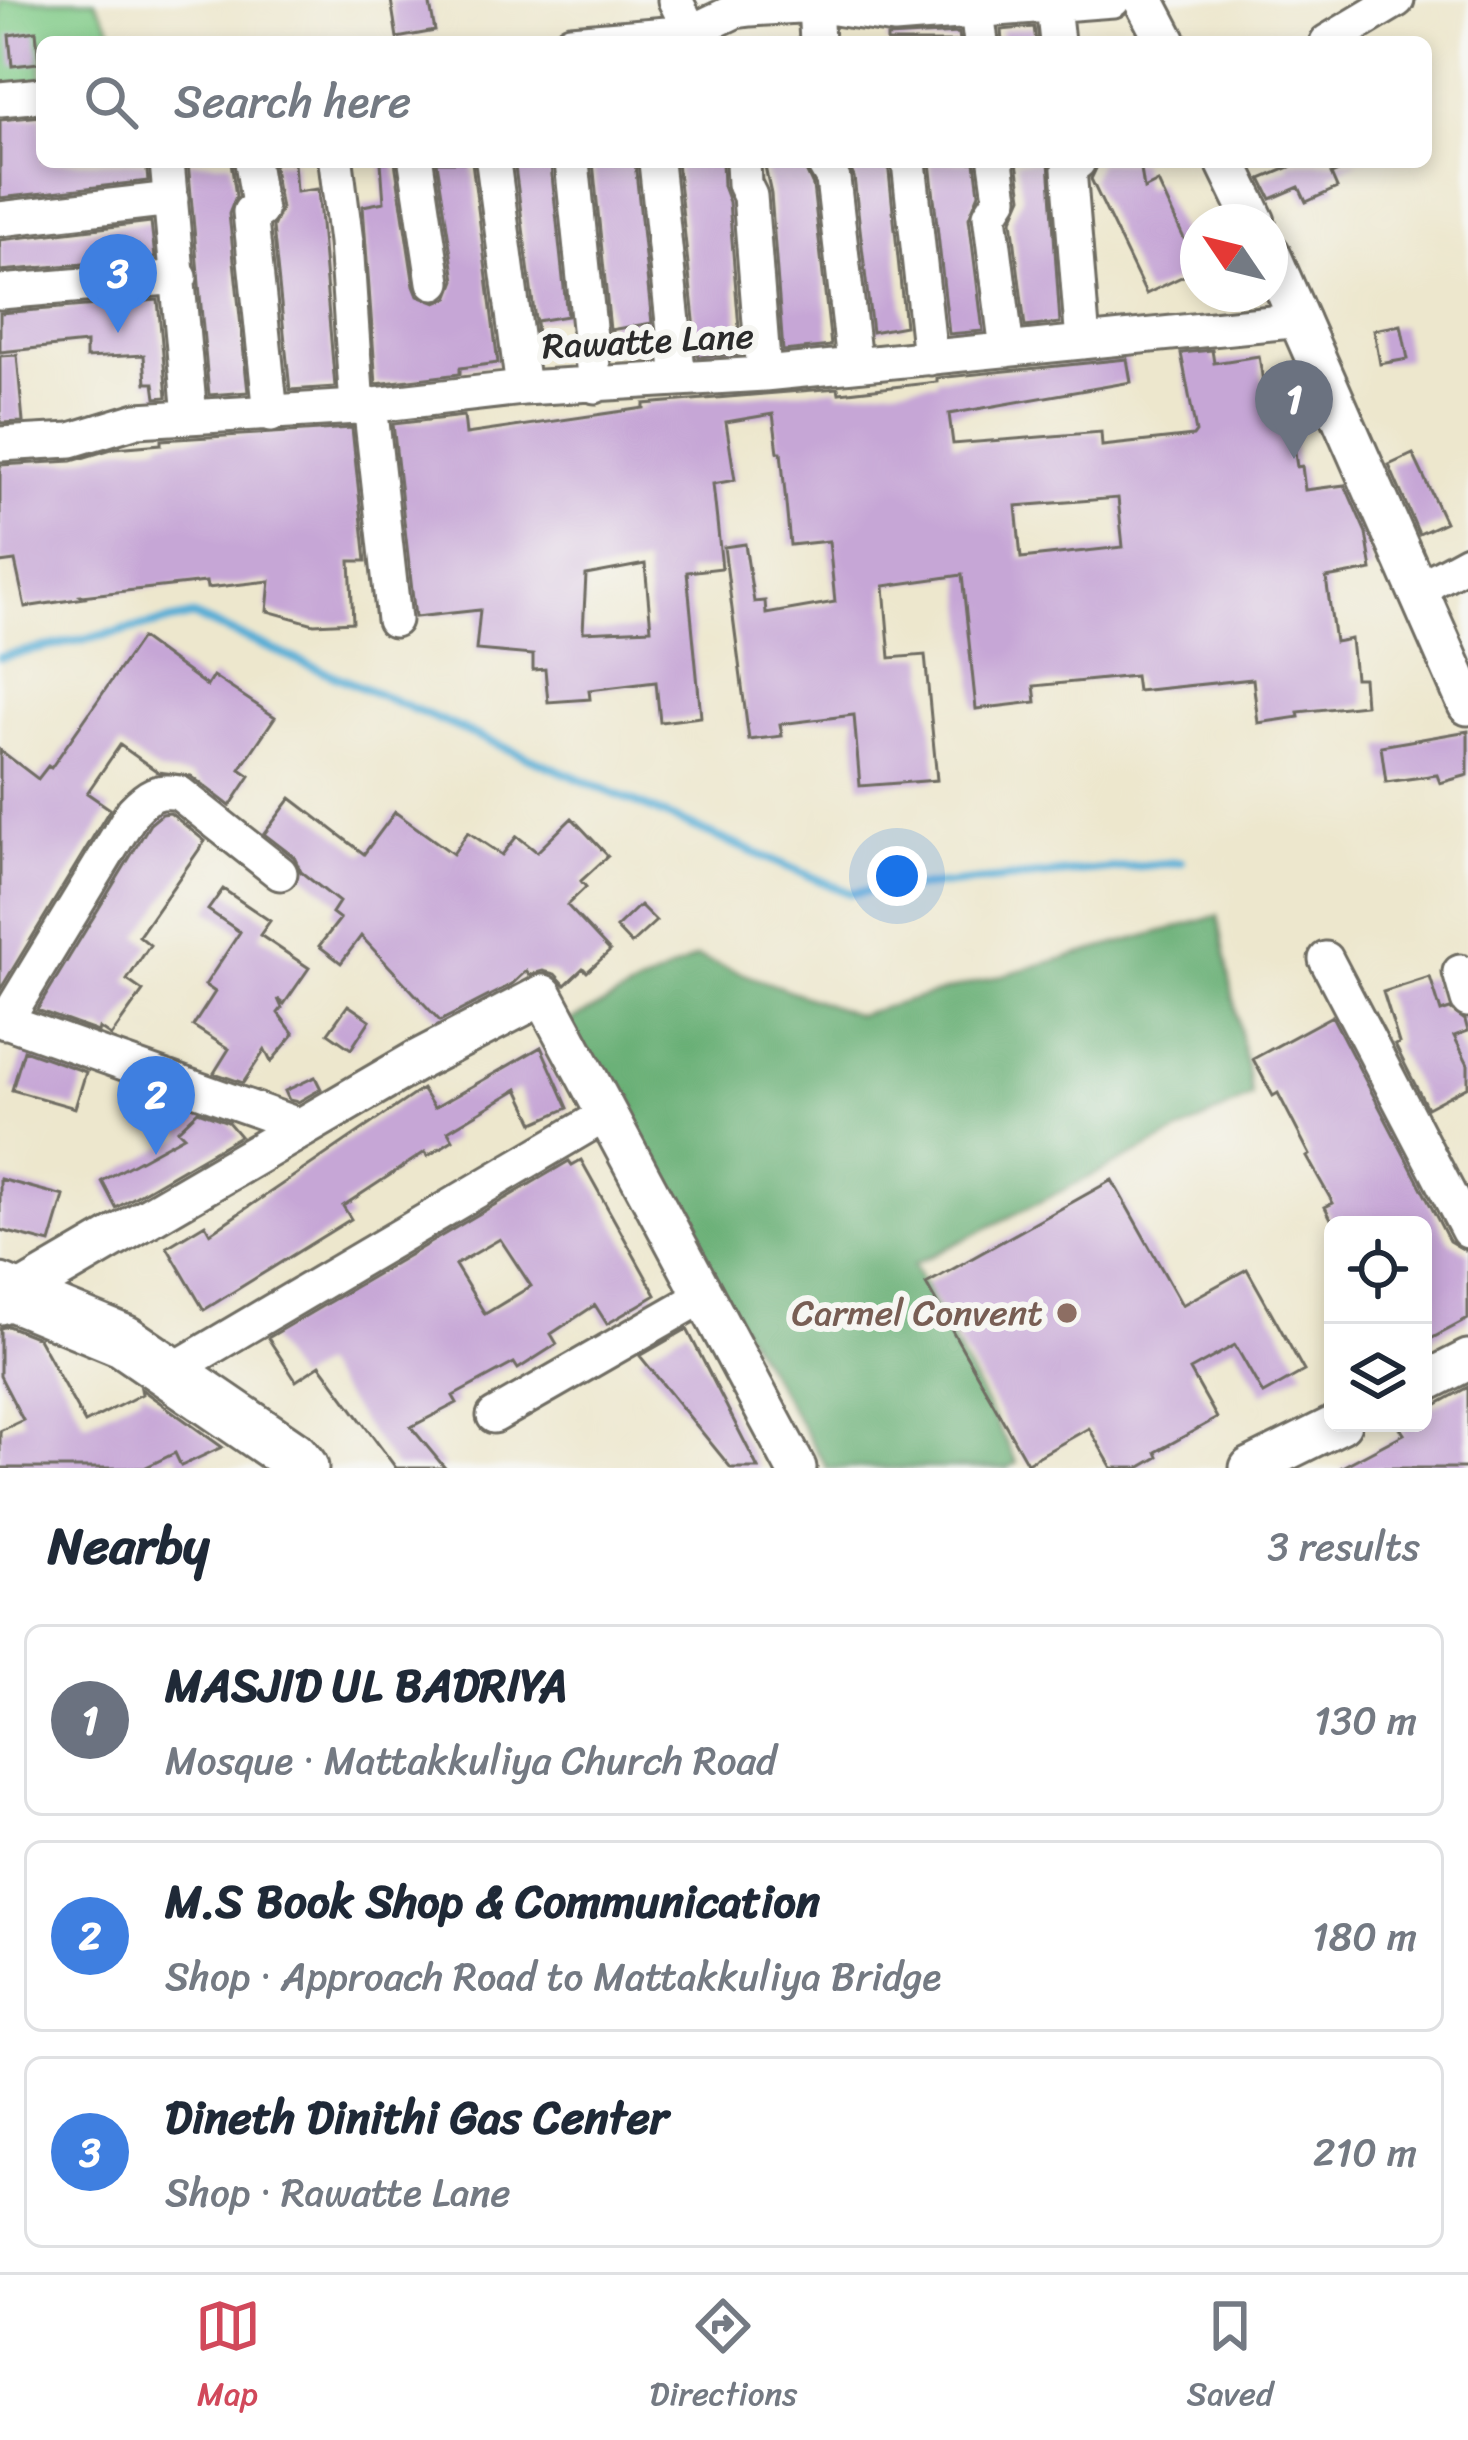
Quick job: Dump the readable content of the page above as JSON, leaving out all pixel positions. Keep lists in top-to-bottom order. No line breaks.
{"streets":{"street":["Rawatte Lane"]},"places":["Carmel Convent"],"north":"top left","page":{"search":"Search here","pins":["3","1","2"],"heading":["Nearby","3 results"],"list":[{"mark":"1","name":"MASJID UL BADRIYA","note":"Mosque · Mattakkuliya Church Road","value":"130 m"},{"mark":"2","name":"M.S Book Shop & Communication","note":"Shop · Approach Road to Mattakkuliya Bridge","value":"180 m"},{"mark":"3","name":"Dineth Dinithi Gas Center","note":"Shop · Rawatte Lane","value":"210 m"}],"nav":["Map","Directions","Saved"]}}
